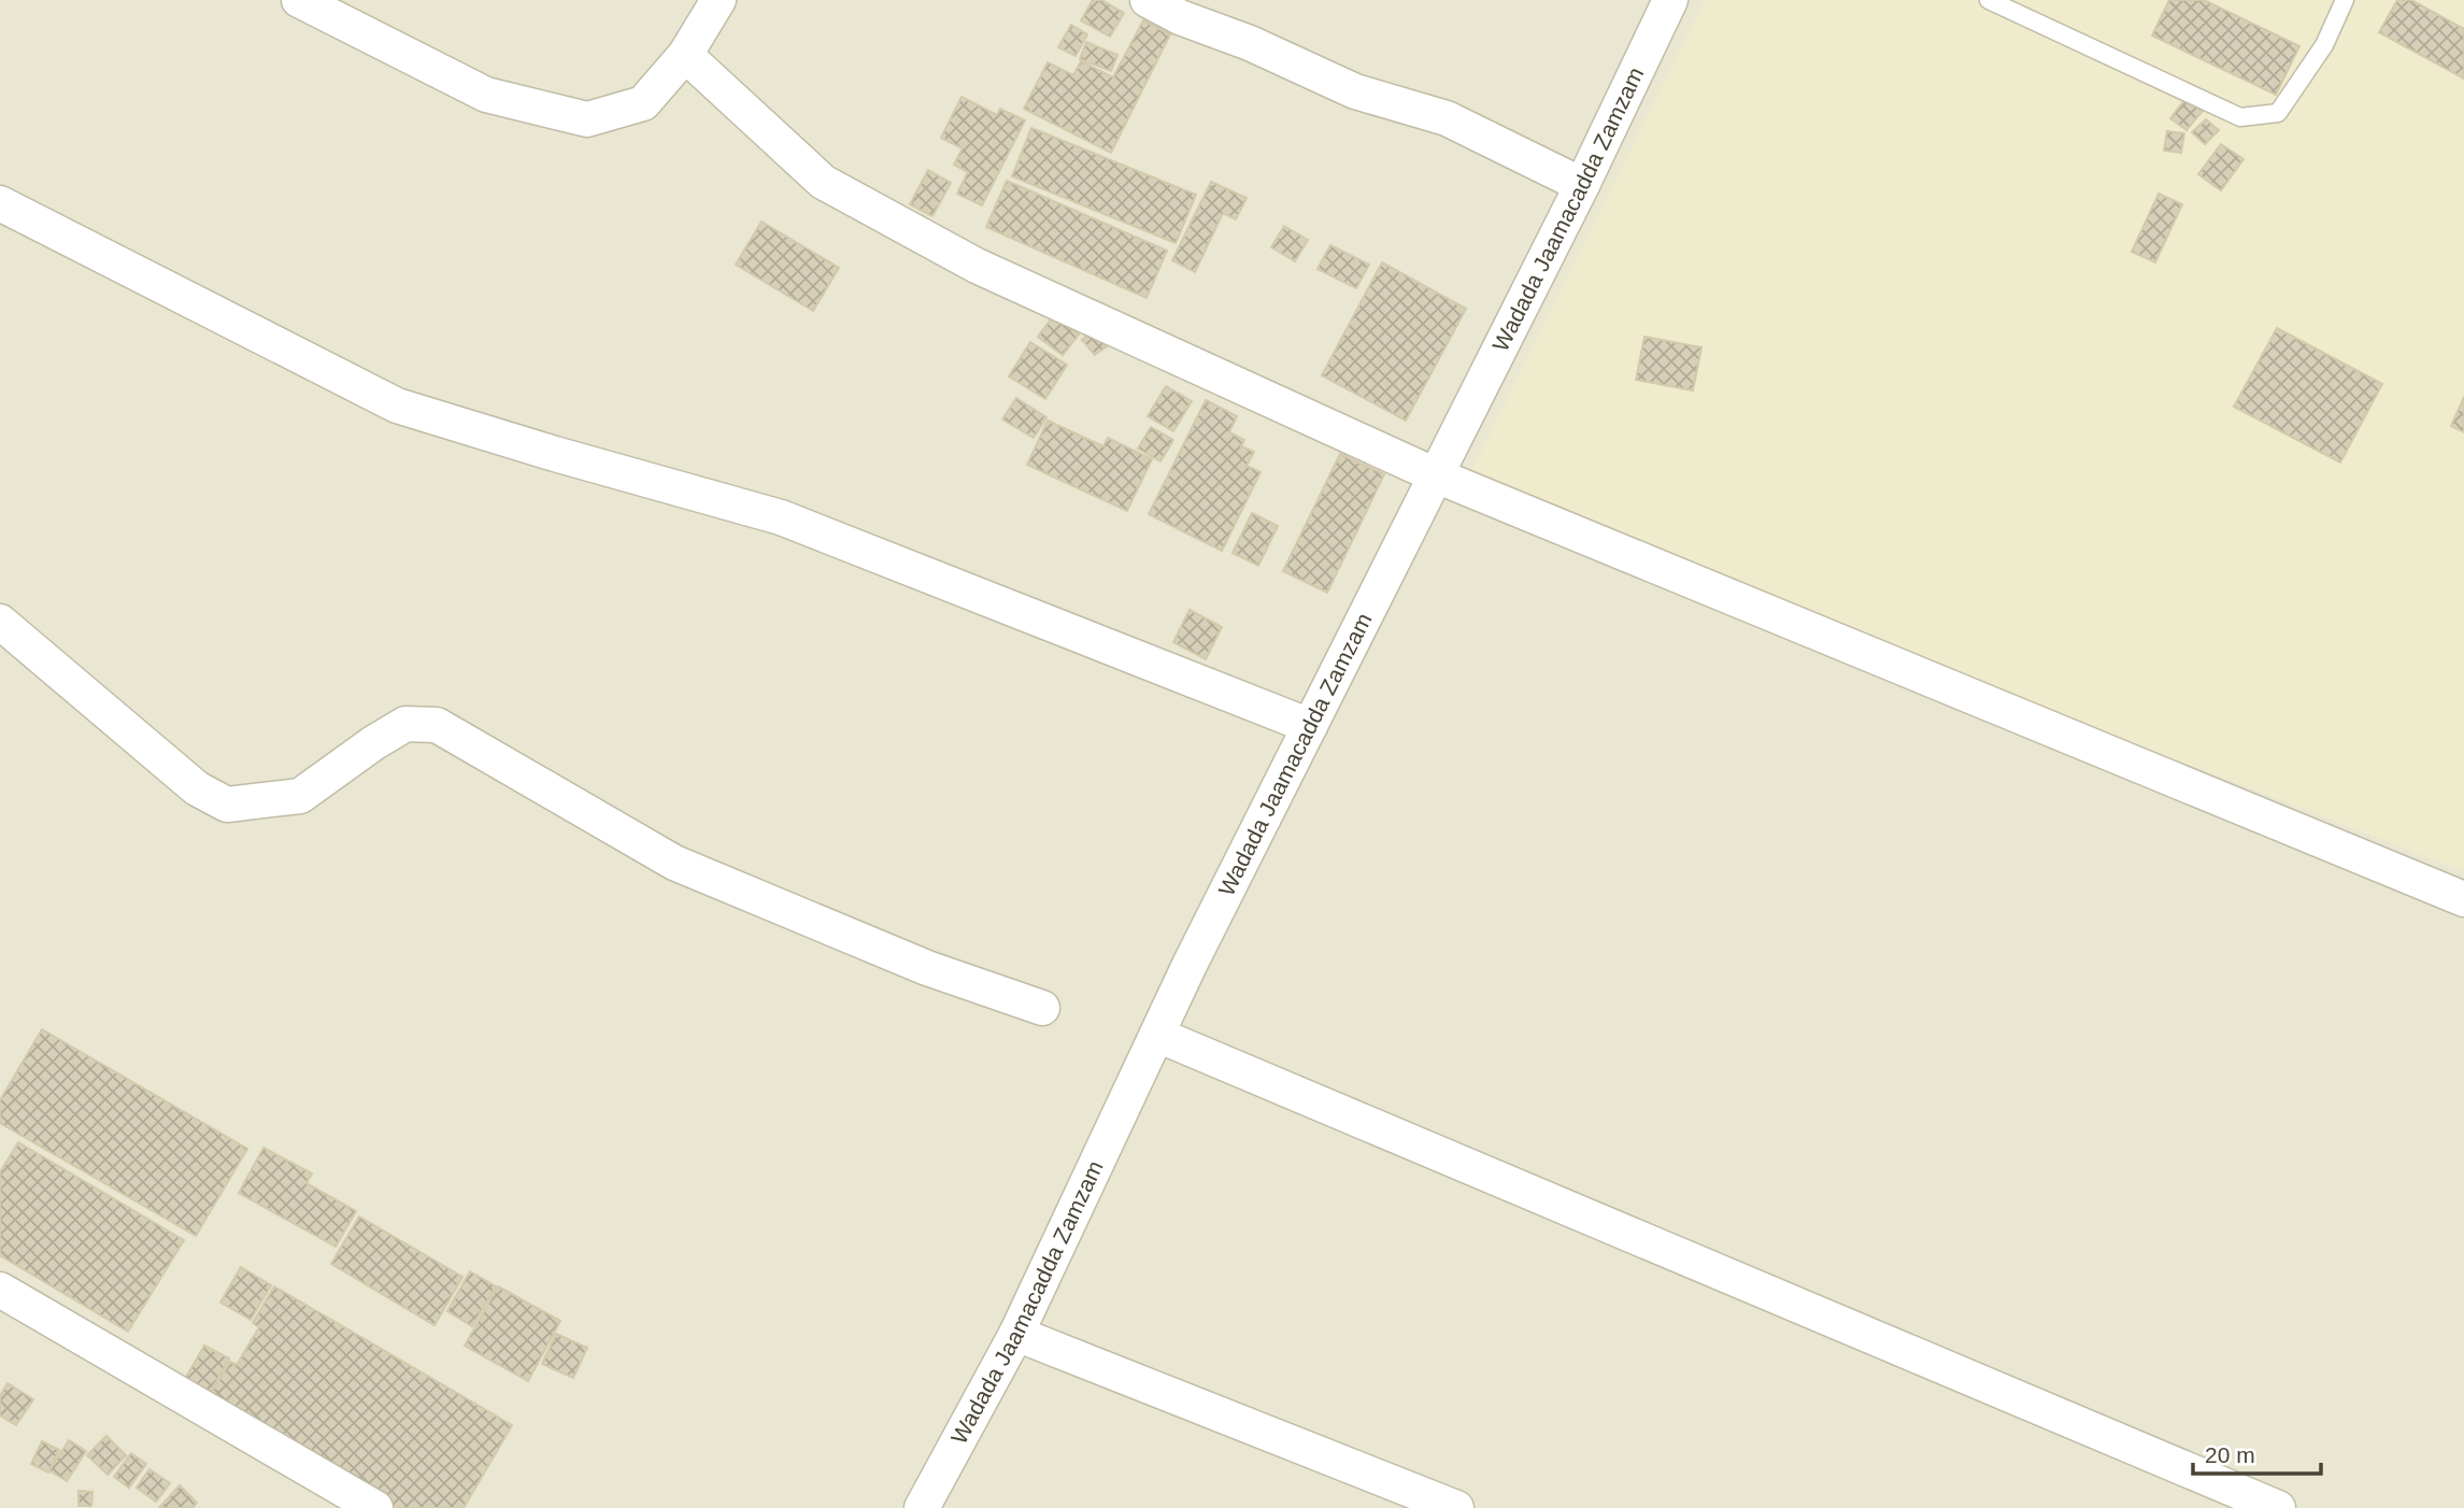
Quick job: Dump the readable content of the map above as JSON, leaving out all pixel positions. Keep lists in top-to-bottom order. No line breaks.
{"streets":{"street":["Wadada Jaamacadda Zamzam"]},"scale_bar":"20 m"}
